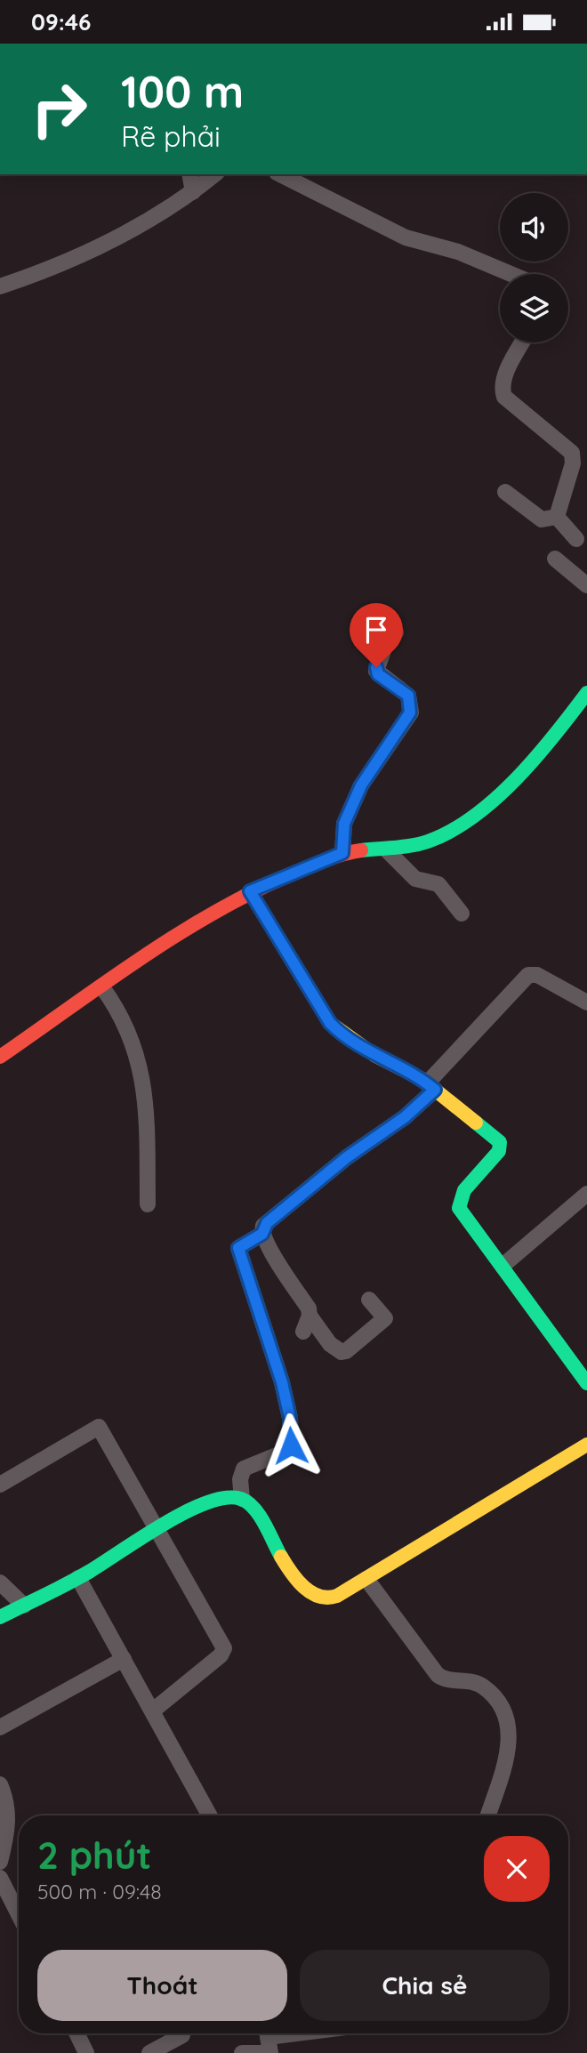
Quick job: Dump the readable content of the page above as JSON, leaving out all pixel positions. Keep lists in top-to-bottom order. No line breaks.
{"page":{"status":"09:46","turn":["100 m","Rẽ phải"],"heading":["2 phút","500 m · 09:48"],"buttons":["Thoát","Chia sẻ"]}}
